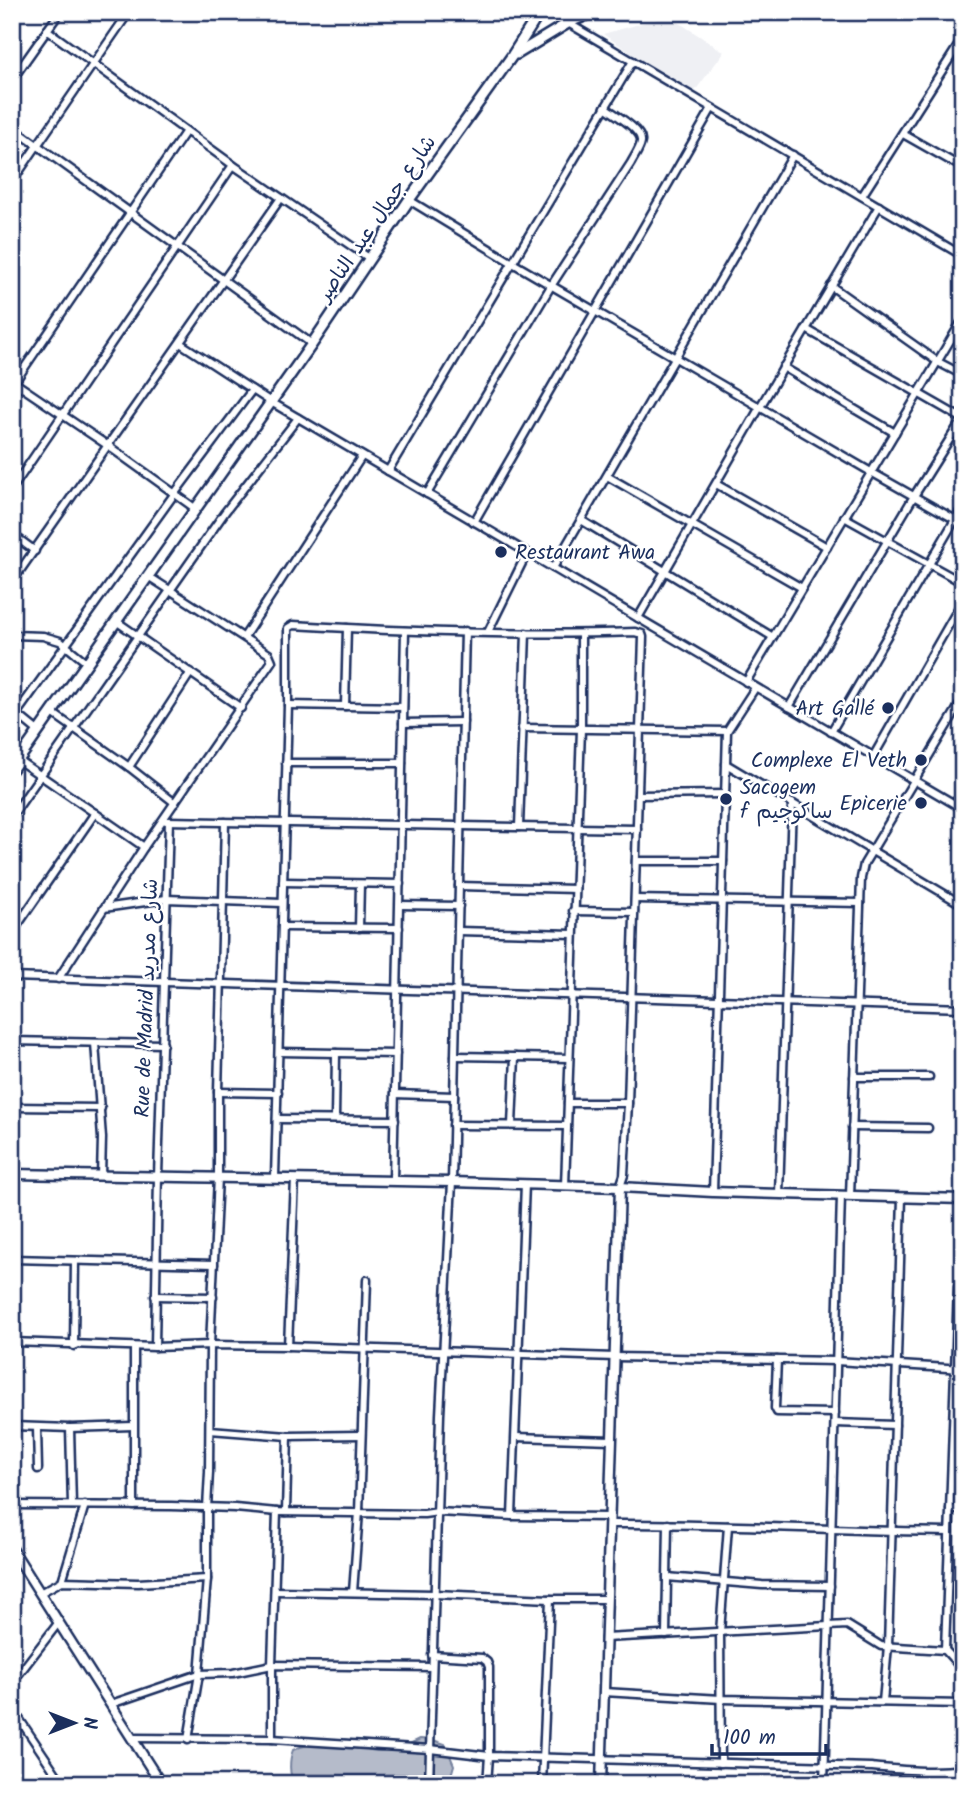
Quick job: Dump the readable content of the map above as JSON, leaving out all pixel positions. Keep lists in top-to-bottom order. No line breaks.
{"streets":{"main road":["شارع جمال عبد الناصر"],"street":["Rue de Madrid شارع مدريد"]},"places":["Restaurant Awa","Art Gallé","Complexe El Veth","Sacogem f ساكوجيم","Epicerie"],"scale_bar":"100 m","north":"right"}
